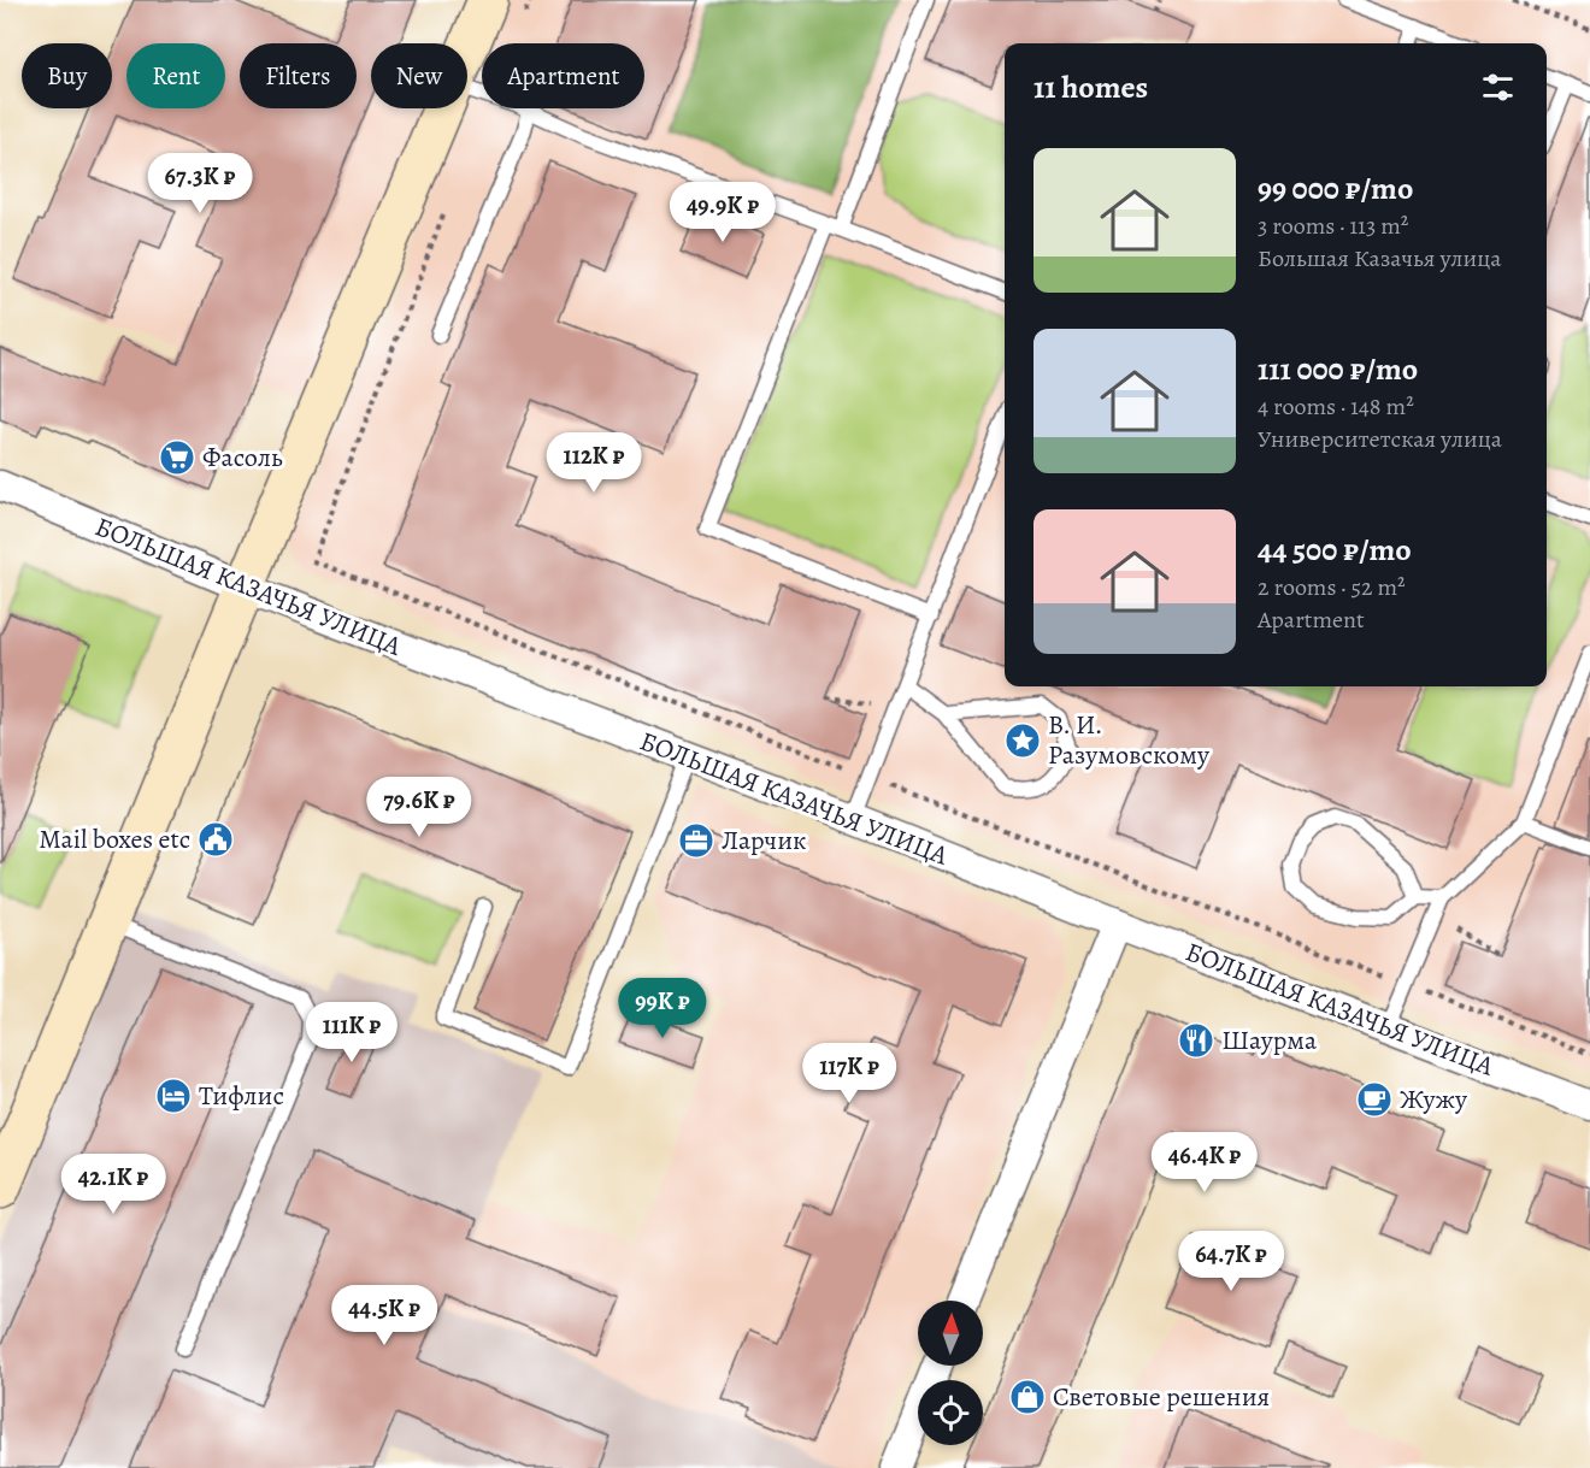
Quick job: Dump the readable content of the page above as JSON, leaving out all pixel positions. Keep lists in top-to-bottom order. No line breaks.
{"streets":{"street":["БОЛЬШАЯ КАЗАЧЬЯ УЛИЦА"]},"places":{"supermarket":["Фасоль"],"place":["В. И. Разумовскому"],"public building":["Mail boxes etc"],"office":["Ларчик"],"restaurant":["Шаурма"],"hotel":["Тифлис"],"cafe":["Жужу"],"shop":["Световые решения"]},"north":"top","page":{"chip":["Buy","Rent","Filters","New","Apartment"],"heading":"11 homes","list":[{"name":"99 000 ₽/mo","note":"3 rooms · 113 m² · Большая Казачья улица"},{"name":"111 000 ₽/mo","note":"4 rooms · 148 m² · Университетская улица"},{"name":"44 500 ₽/mo","note":"2 rooms · 52 m² · Apartment"}],"price":["67.3K ₽","49.9K ₽","112K ₽","79.6K ₽","99K ₽","111K ₽","117K ₽","46.4K ₽","42.1K ₽","64.7K ₽","44.5K ₽"]}}
